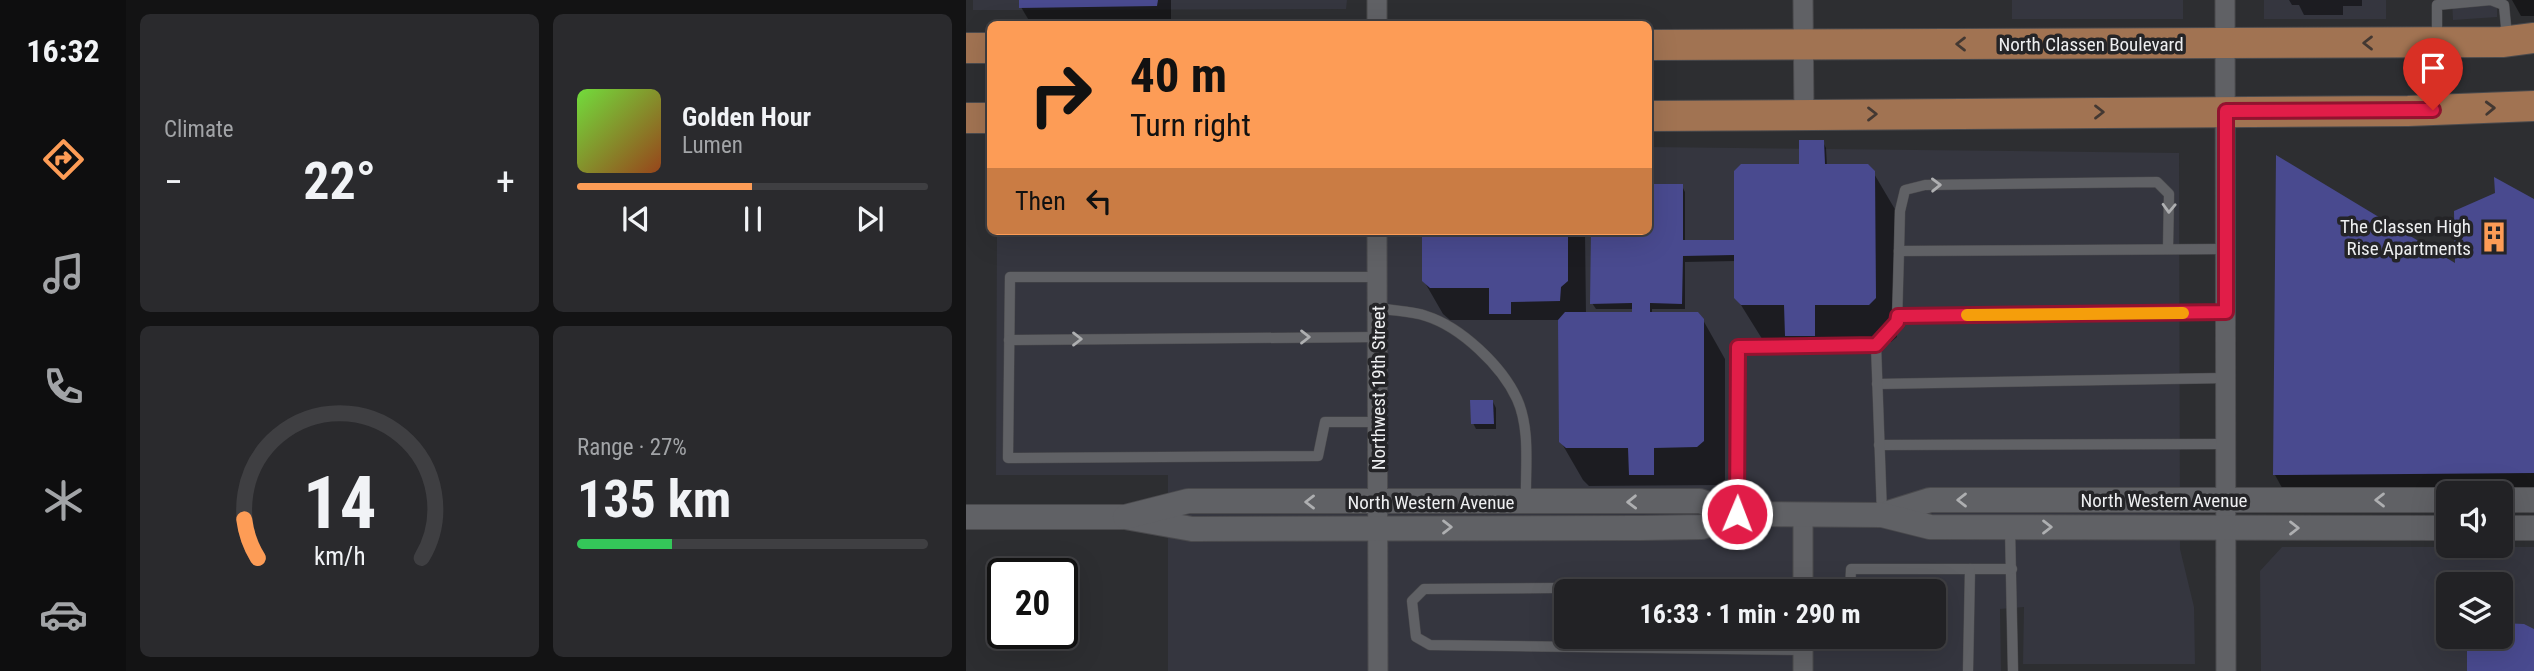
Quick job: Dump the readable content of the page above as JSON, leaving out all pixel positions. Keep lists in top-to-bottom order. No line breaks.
{"streets":{"main road":["North Classen Boulevard"],"street":["Northwest 19th Street","North Western Avenue"]},"crossings":[["Northwest 19th Street","North Western Avenue"]],"places":{"building":["The Classen High Rise Apartments"]},"page":{"tabs":"16:32","tile":["Climate",["Range · 27%","135 km"]],"turn":["40 m","Turn right"],"song":["Golden Hour","Lumen"],"heat":["−","22°","+"],"then":"Then","limit":"20","trip":"16:33 · 1 min · 290 m","gauge":["14","km/h"]}}
